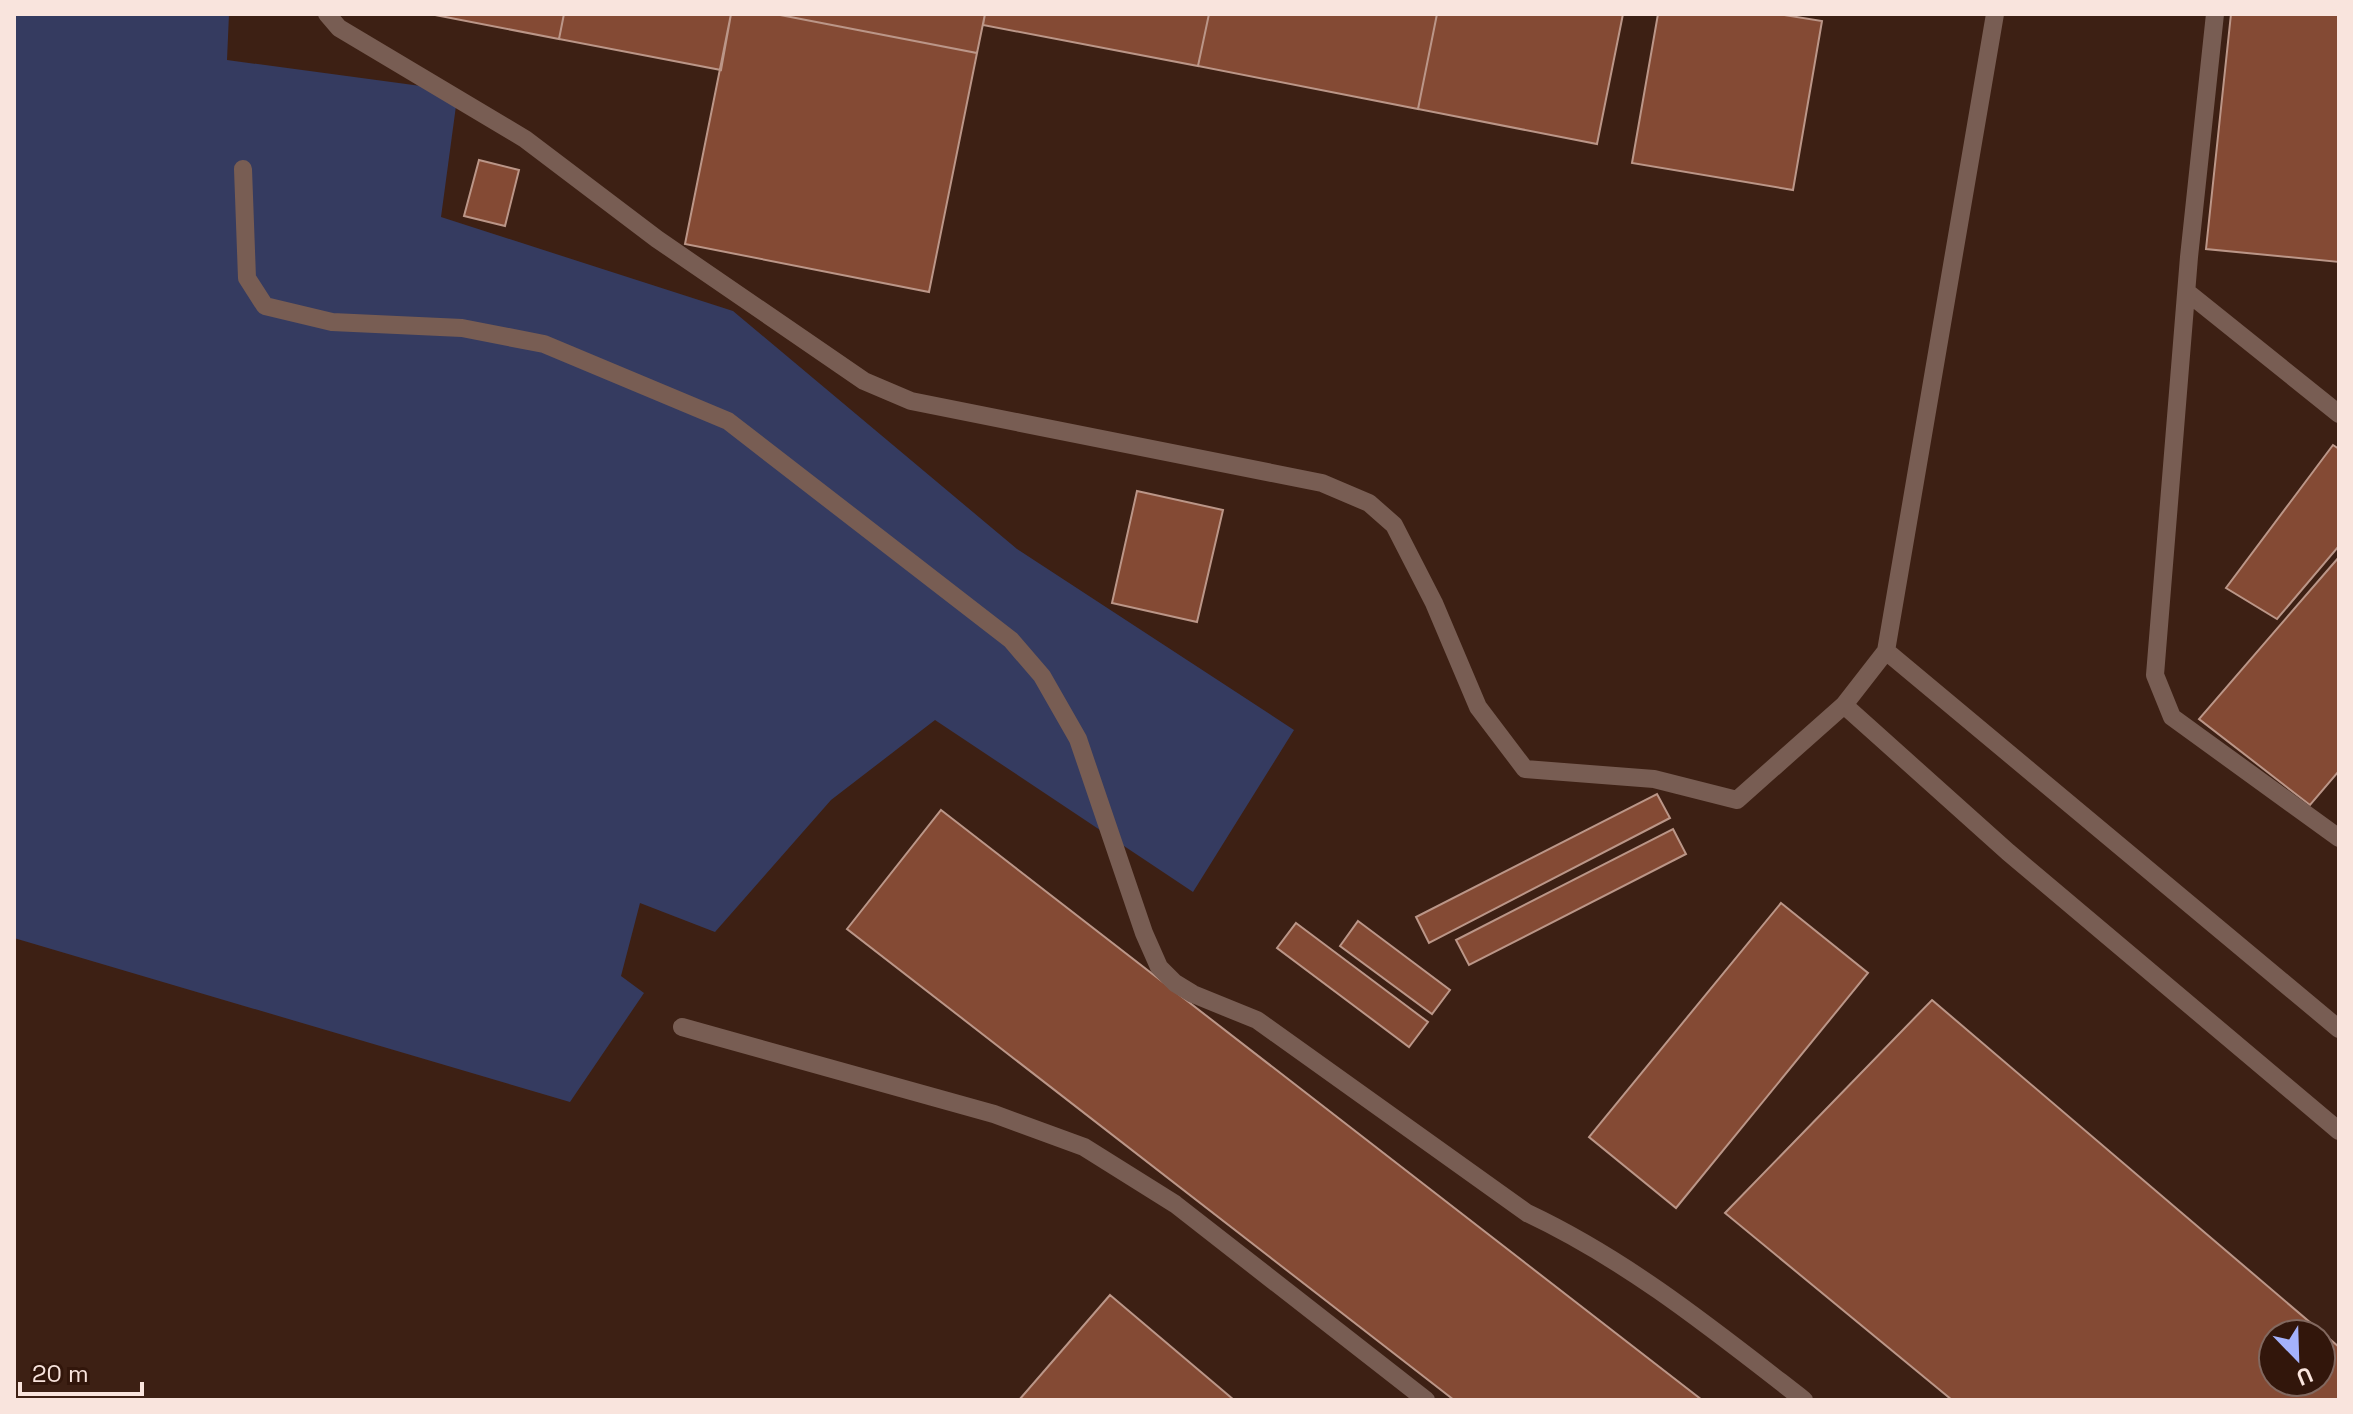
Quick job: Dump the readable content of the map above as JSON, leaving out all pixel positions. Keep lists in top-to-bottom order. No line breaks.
{"scale_bar":"20 m","north":"bottom right"}
